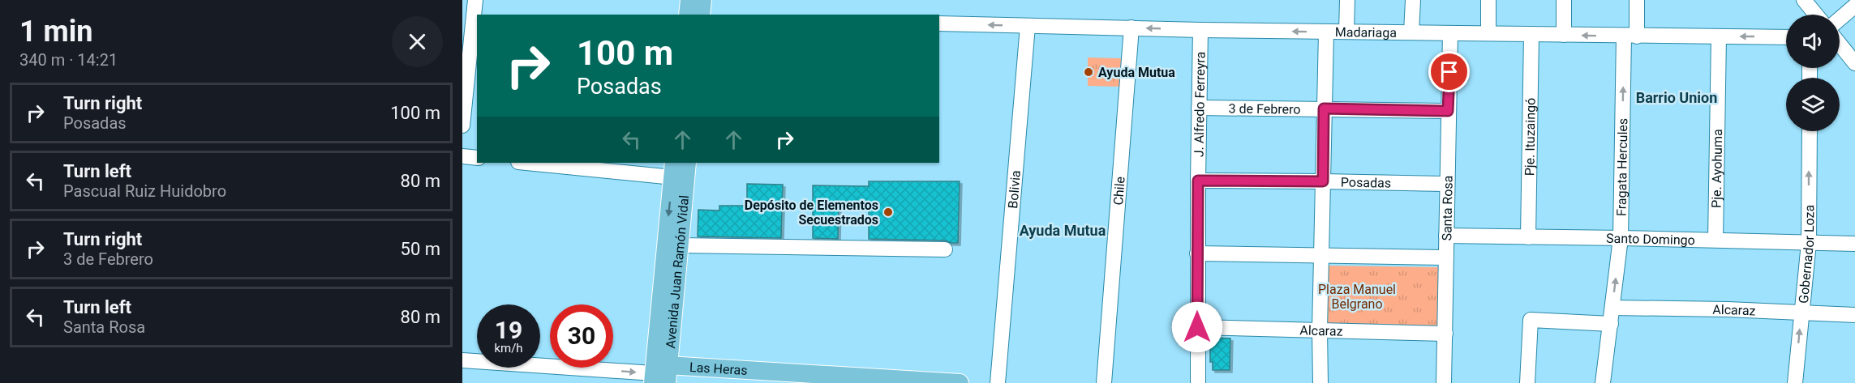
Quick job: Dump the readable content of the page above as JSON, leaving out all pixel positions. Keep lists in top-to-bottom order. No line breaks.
{"streets":{"main road":["Avenida Juan Ramón Vidal","Las Heras"],"street":["Madariaga","J. Alfredo Ferreyra","3 de Febrero","Pje. Ituzaingó","Fragata Hercules","Pje. Ayohuma","Posadas","Bolivia","Chile","Santa Rosa","Santo Domingo","Gobernador Loza","Alcaraz"]},"crossings":[["Madariaga","J. Alfredo Ferreyra"],["Madariaga","Pje. Ituzaingó"],["Madariaga","Fragata Hercules"],["Madariaga","Pje. Ayohuma"],["Madariaga","Bolivia"],["Madariaga","Chile"],["Madariaga","Santa Rosa"],["J. Alfredo Ferreyra","3 de Febrero"],["J. Alfredo Ferreyra","Posadas"],["J. Alfredo Ferreyra","Alcaraz"],["3 de Febrero","Santa Rosa"],["Pje. Ituzaingó","Santo Domingo"],["Fragata Hercules","Santo Domingo"],["Fragata Hercules","Alcaraz"],["Pje. Ayohuma","Santo Domingo"],["Posadas","Santa Rosa"],["Santa Rosa","Santo Domingo"],["Santa Rosa","Alcaraz"],["Santo Domingo","Gobernador Loza"],["Gobernador Loza","Alcaraz"],["Avenida Juan Ramón Vidal","Las Heras"]],"one_way":["Madariaga","Fragata Hercules","Gobernador Loza"],"districts":["Barrio Union","Ayuda Mutua"],"parks":["Plaza Manuel Belgrano"],"places":["Ayuda Mutua","Depósito de Elementos Secuestrados"],"page":{"heading":["1 min","340 m · 14:21"],"turn":["100 m","Posadas"],"list":[{"name":"Turn right","note":"Posadas","value":"100 m"},{"name":"Turn left","note":"Pascual Ruiz Huidobro","value":"80 m"},{"name":"Turn right","note":"3 de Febrero","value":"50 m"},{"name":"Turn left","note":"Santa Rosa","value":"80 m"}],"speed":"19 km/h","limit":"30"}}
